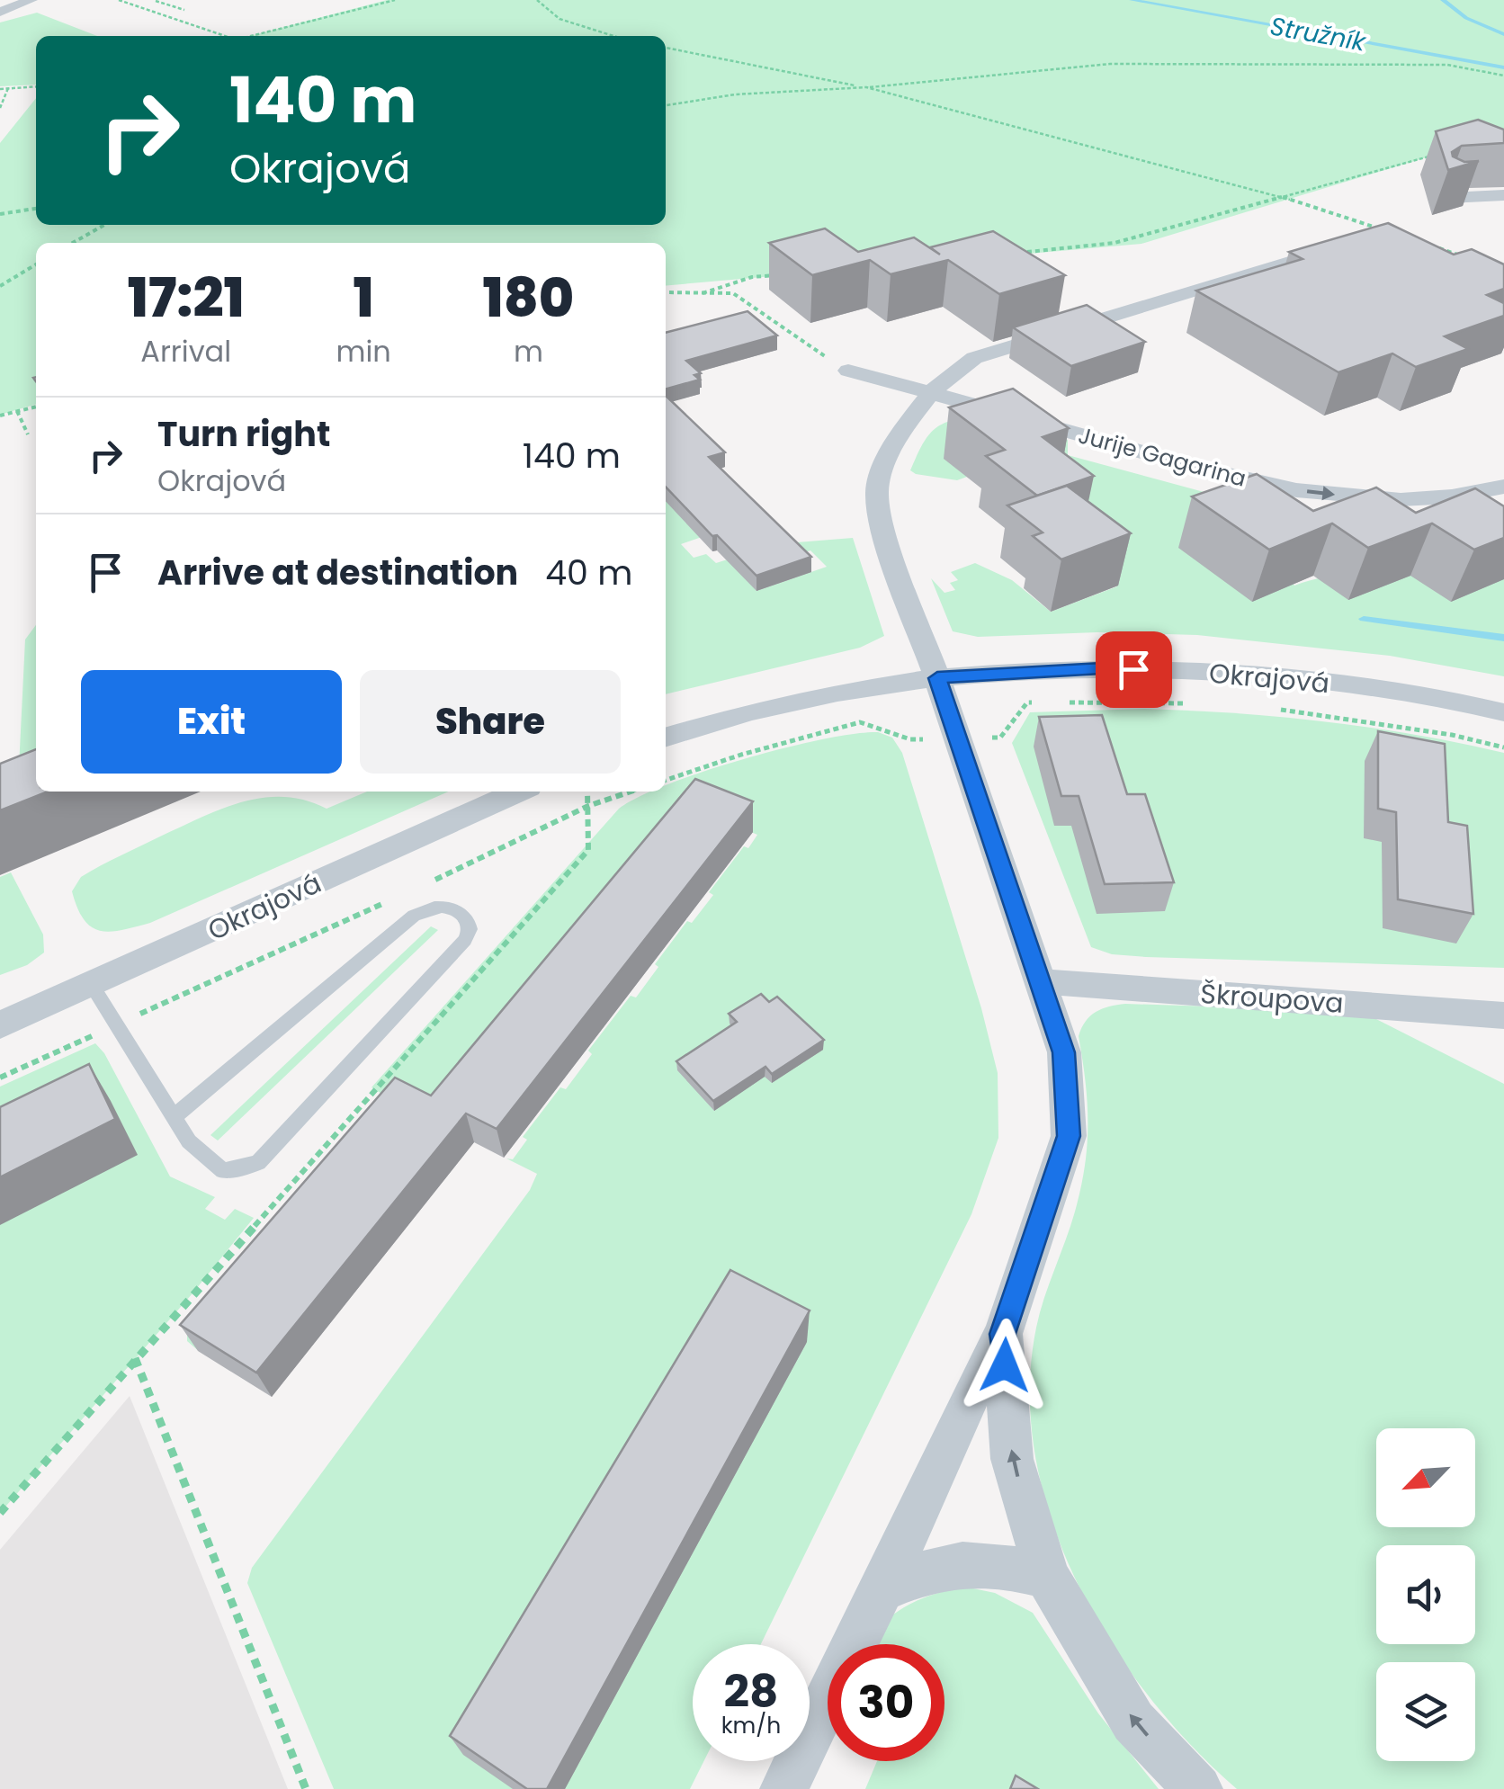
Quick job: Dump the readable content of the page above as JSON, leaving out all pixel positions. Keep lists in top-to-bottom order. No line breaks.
{"streets":{"street":["Jurije Gagarina","Okrajová","Škroupova"]},"one_way":["Jurije Gagarina"],"water":["Stružník"],"north":"bottom left","page":{"turn":["140 m","Okrajová"],"eta":["17:21","Arrival","1","min","180","m"],"list":[{"name":"Turn right","note":"Okrajová","value":"140 m"},{"name":"Arrive at destination","value":"40 m"}],"buttons":["Exit","Share"],"speed":"28 km/h","limit":"30"}}
